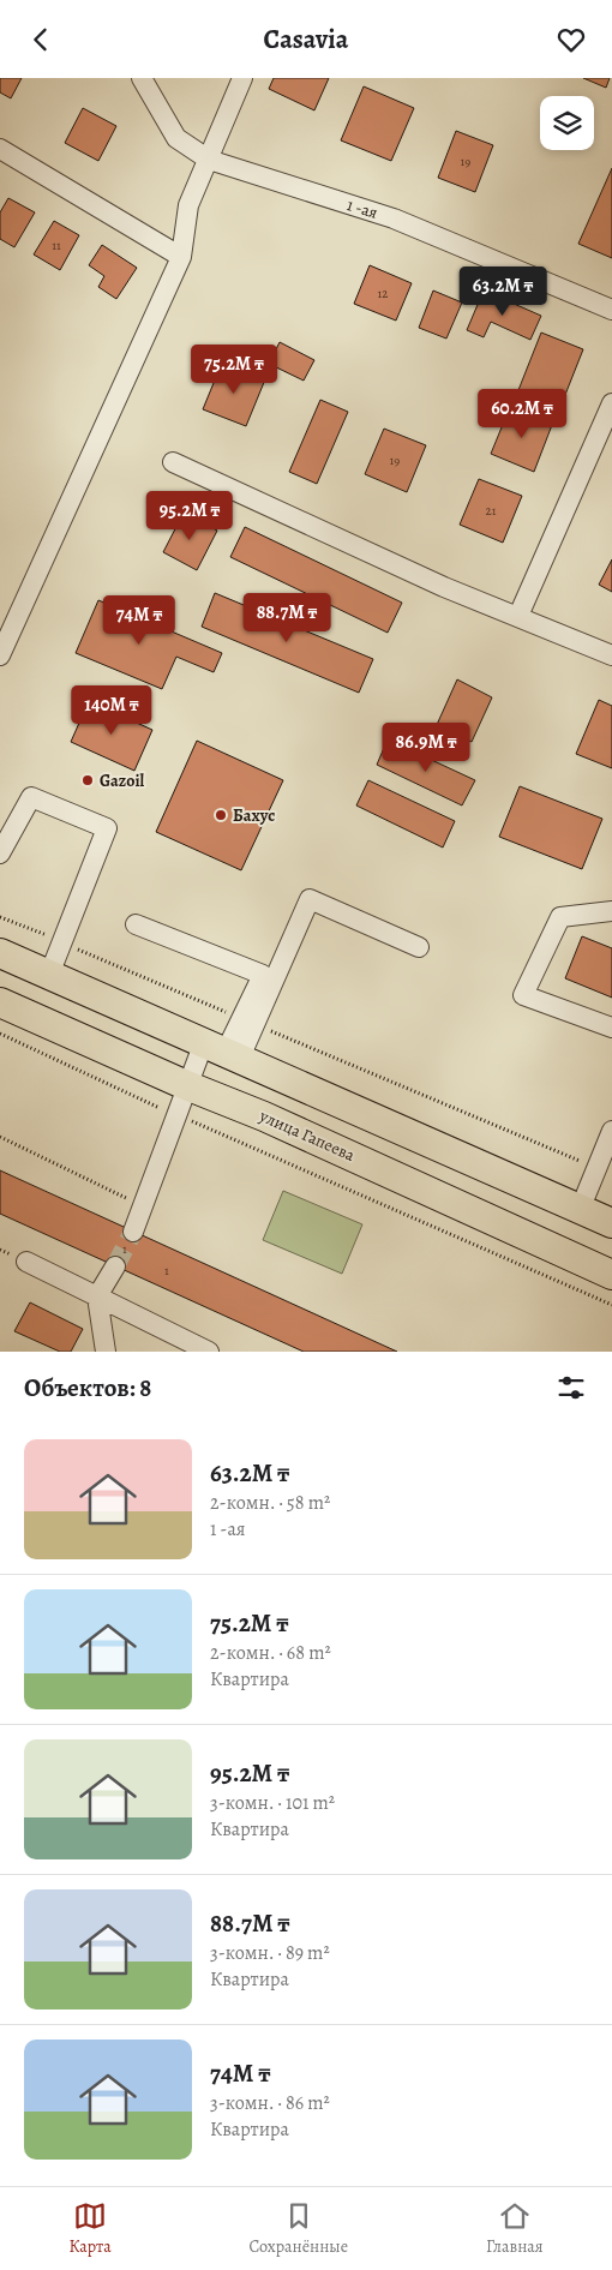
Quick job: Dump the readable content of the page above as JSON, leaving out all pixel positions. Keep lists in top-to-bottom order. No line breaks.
{"streets":{"highway":["улица Гапеева"],"street":["1 -ая"]},"places":["Gazoil","Бахус"],"house_numbers":["19","11","12","19","21","1","1"],"page":{"header":"Casavia","price":["63.2M ₸","75.2M ₸","60.2M ₸","95.2M ₸","88.7M ₸","74M ₸","140M ₸","86.9M ₸"],"heading":"Объектов: 8","list":[{"name":"63.2M ₸","note":"2-комн. · 58 m² · 1 -ая"},{"name":"75.2M ₸","note":"2-комн. · 68 m² · Квартира"},{"name":"95.2M ₸","note":"3-комн. · 101 m² · Квартира"},{"name":"88.7M ₸","note":"3-комн. · 89 m² · Квартира"},{"name":"74M ₸","note":"3-комн. · 86 m² · Квартира"}],"tabs":["Карта","Сохранённые","Главная"]}}
